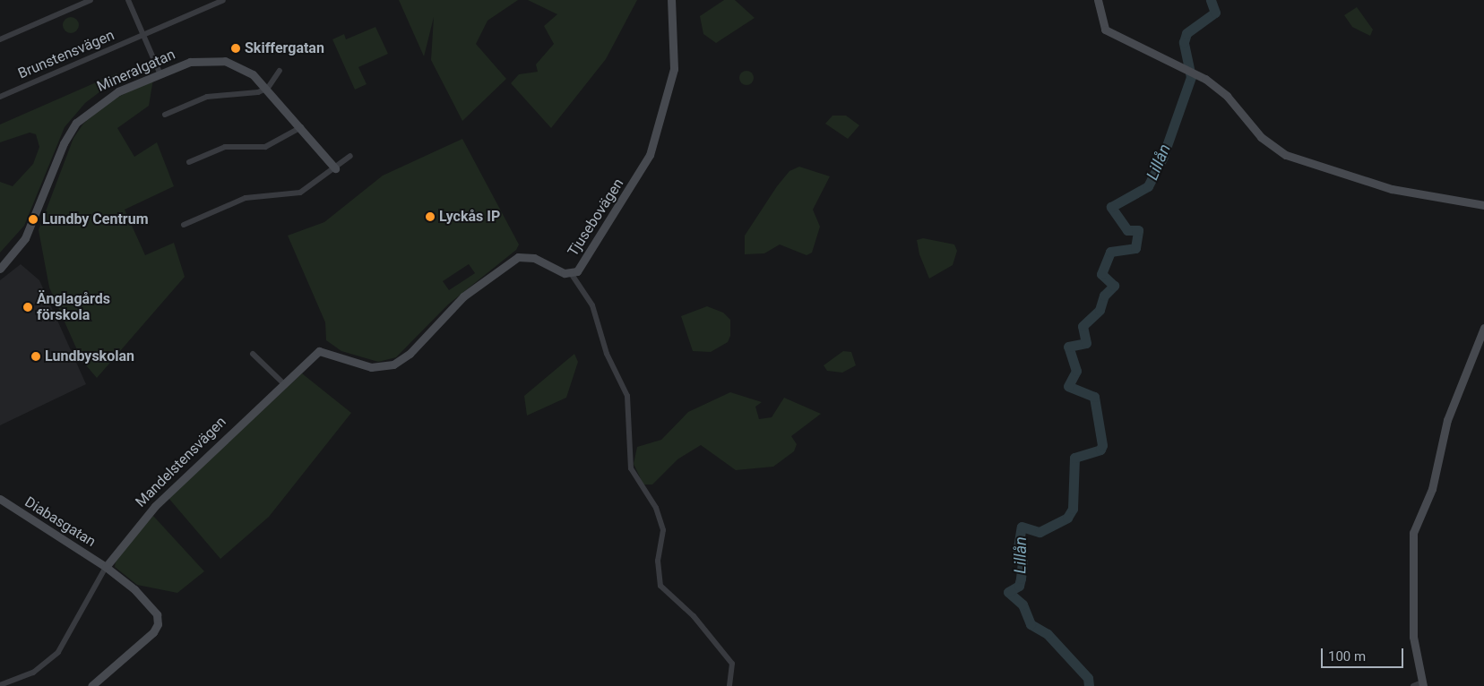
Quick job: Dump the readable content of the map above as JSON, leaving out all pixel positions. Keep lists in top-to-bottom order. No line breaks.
{"streets":{"street":["Brunstensvägen","Mineralgatan","Tjusebovägen","Mandelstensvägen","Diabasgatan"]},"crossings":[["Tjusebovägen","Mandelstensvägen"],["Mandelstensvägen","Diabasgatan"]],"water":["Lillån"],"places":["Skiffergatan","Lyckås IP","Lundby Centrum","Änglagårds förskola","Lundbyskolan"],"scale_bar":"100 m"}
